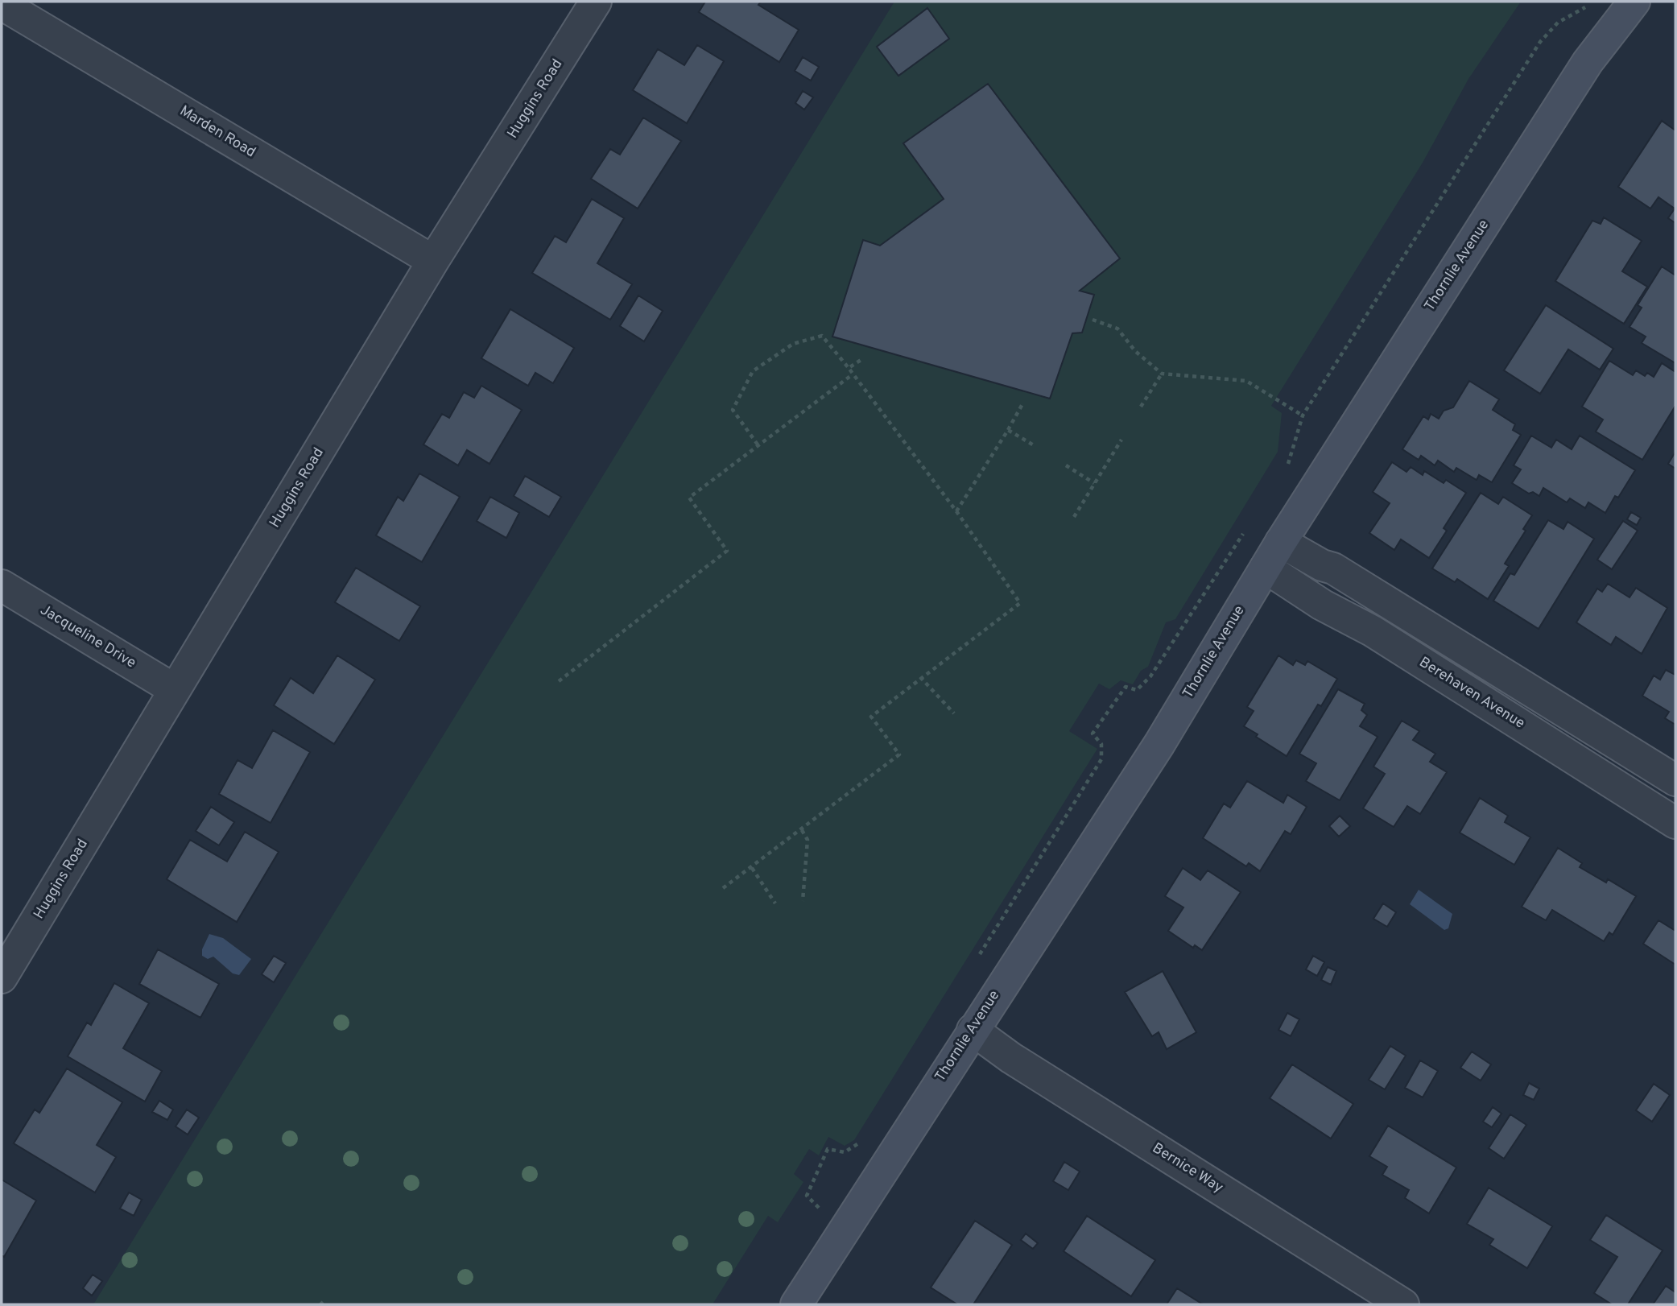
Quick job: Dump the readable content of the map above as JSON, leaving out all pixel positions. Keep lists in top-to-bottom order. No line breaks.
{"streets":{"main road":["Thornlie Avenue"],"street":["Huggins Road","Marden Road","Jacqueline Drive","Berehaven Avenue","Bernice Way"]},"crossings":[["Huggins Road","Marden Road"],["Huggins Road","Jacqueline Drive"],["Thornlie Avenue","Berehaven Avenue"],["Thornlie Avenue","Bernice Way"]]}
